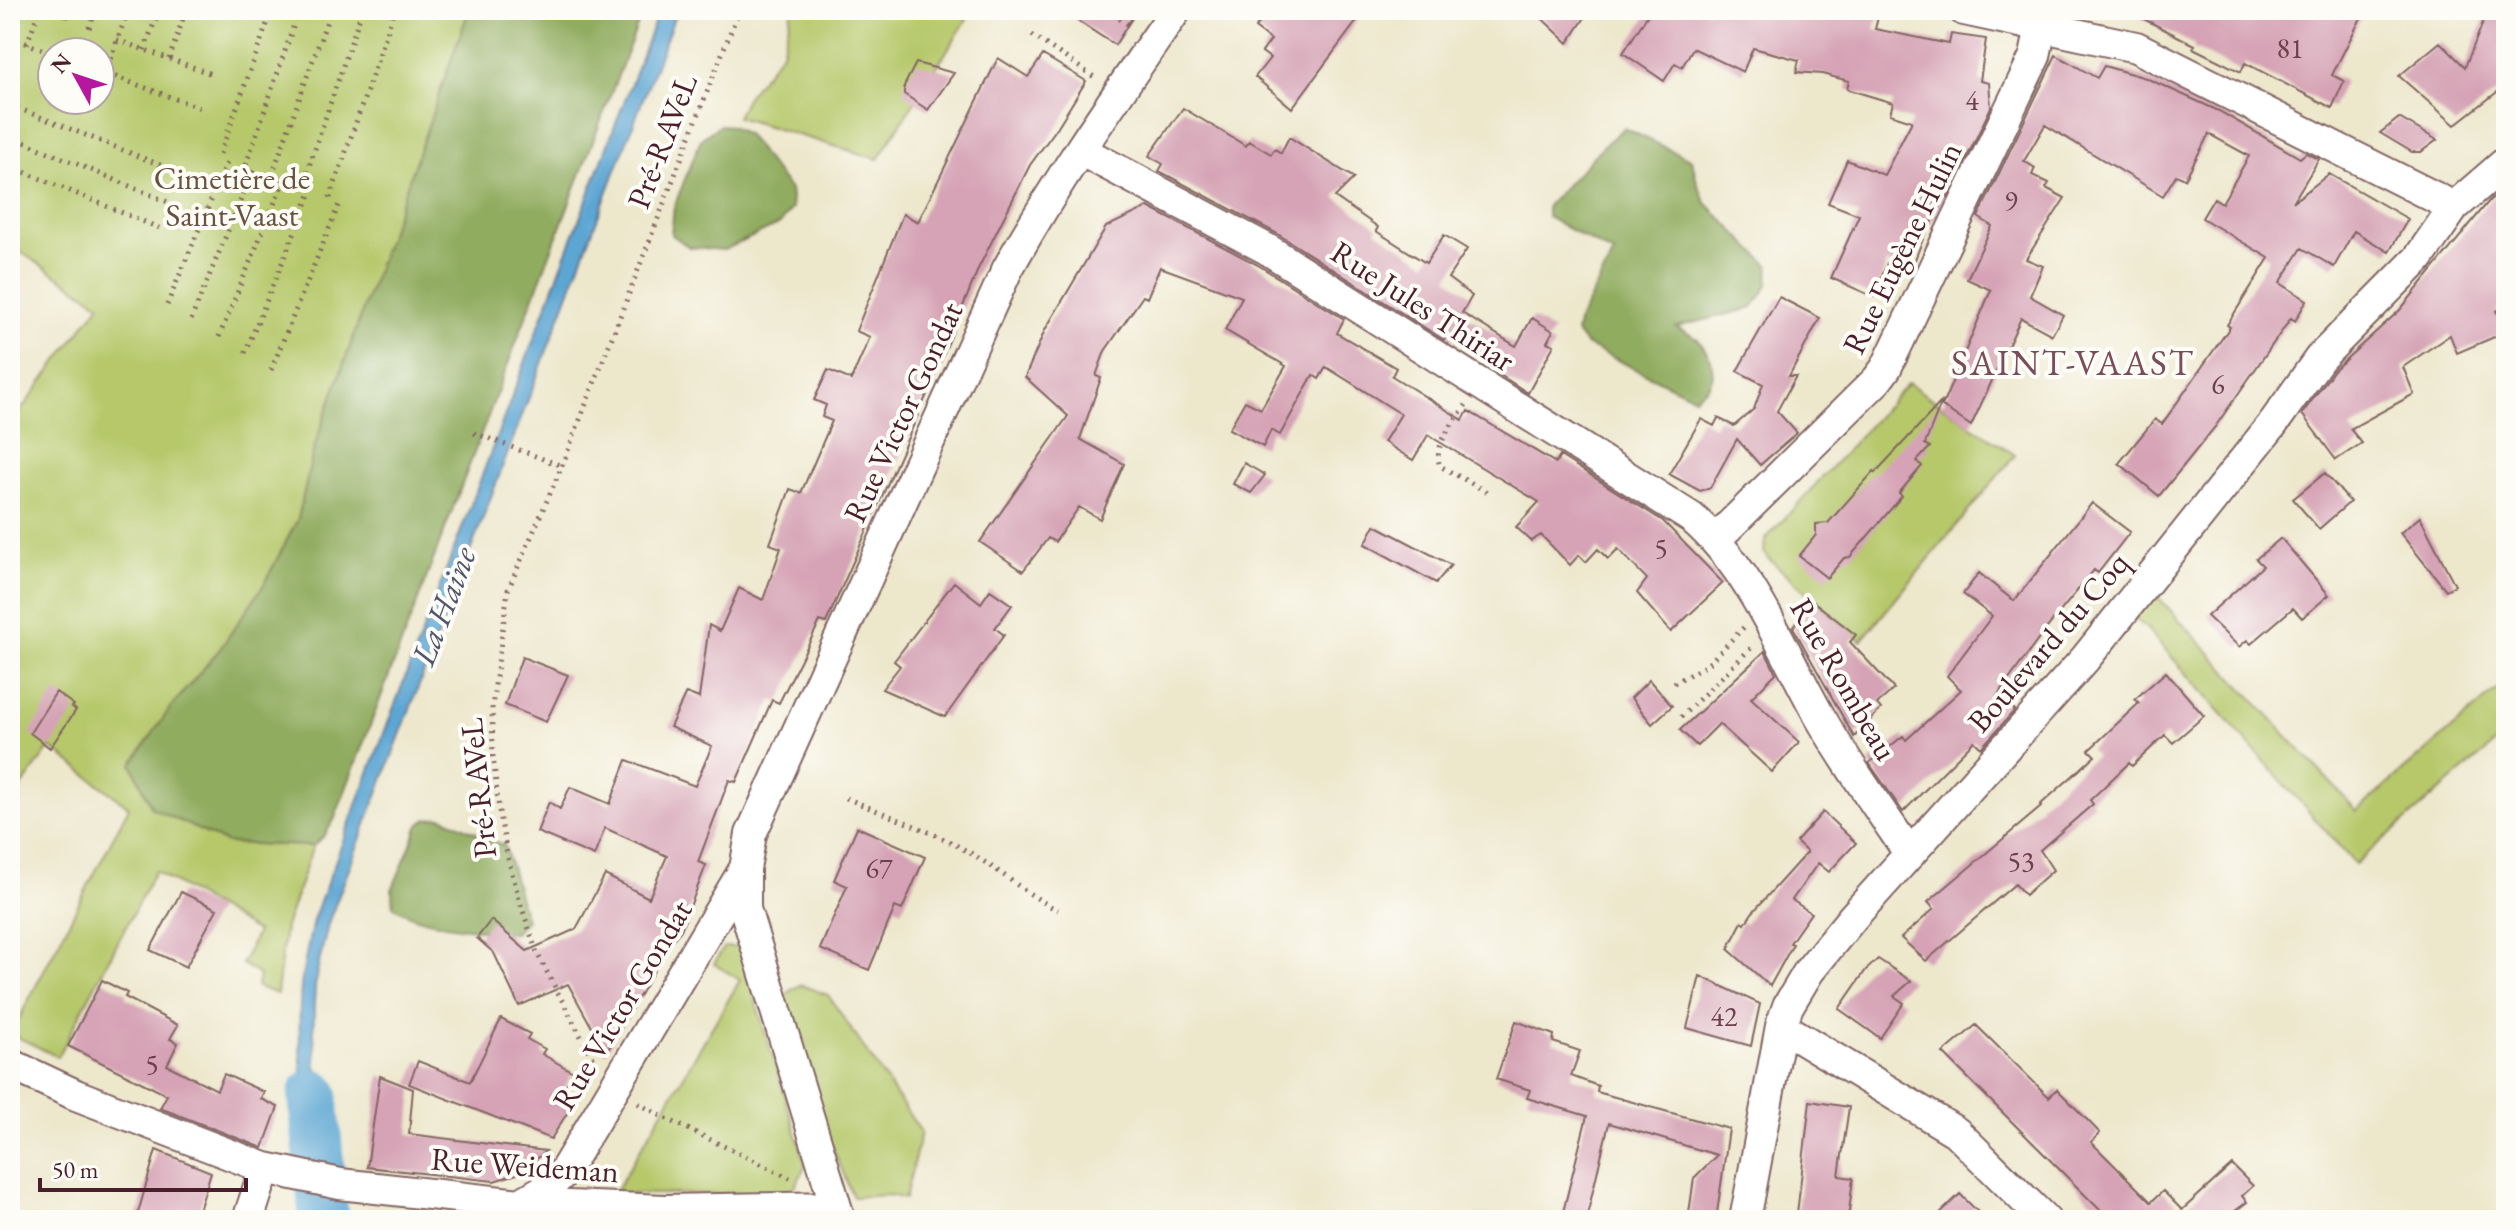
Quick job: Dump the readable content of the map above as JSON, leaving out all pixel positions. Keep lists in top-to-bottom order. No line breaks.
{"streets":{"street":["Rue Eugène Hulin","Rue Jules Thiriar","Rue Victor Gondat","Boulevard du Coq","Rue Rombeau","Rue Weideman"],"path":["Pré-RAVeL"]},"crossings":[["Pré-RAVeL","Rue Victor Gondat"],["Rue Eugène Hulin","Rue Jules Thiriar"],["Rue Eugène Hulin","Rue Rombeau"],["Rue Jules Thiriar","Rue Victor Gondat"],["Rue Jules Thiriar","Rue Rombeau"],["Rue Victor Gondat","Rue Weideman"],["Boulevard du Coq","Rue Rombeau"]],"districts":["SAINT-VAAST"],"water":["La Haine"],"parks":["Cimetière de Saint-Vaast"],"house_numbers":["81","4","9","6","5","53","67","42","5"],"scale_bar":"50 m","north":"top left"}
